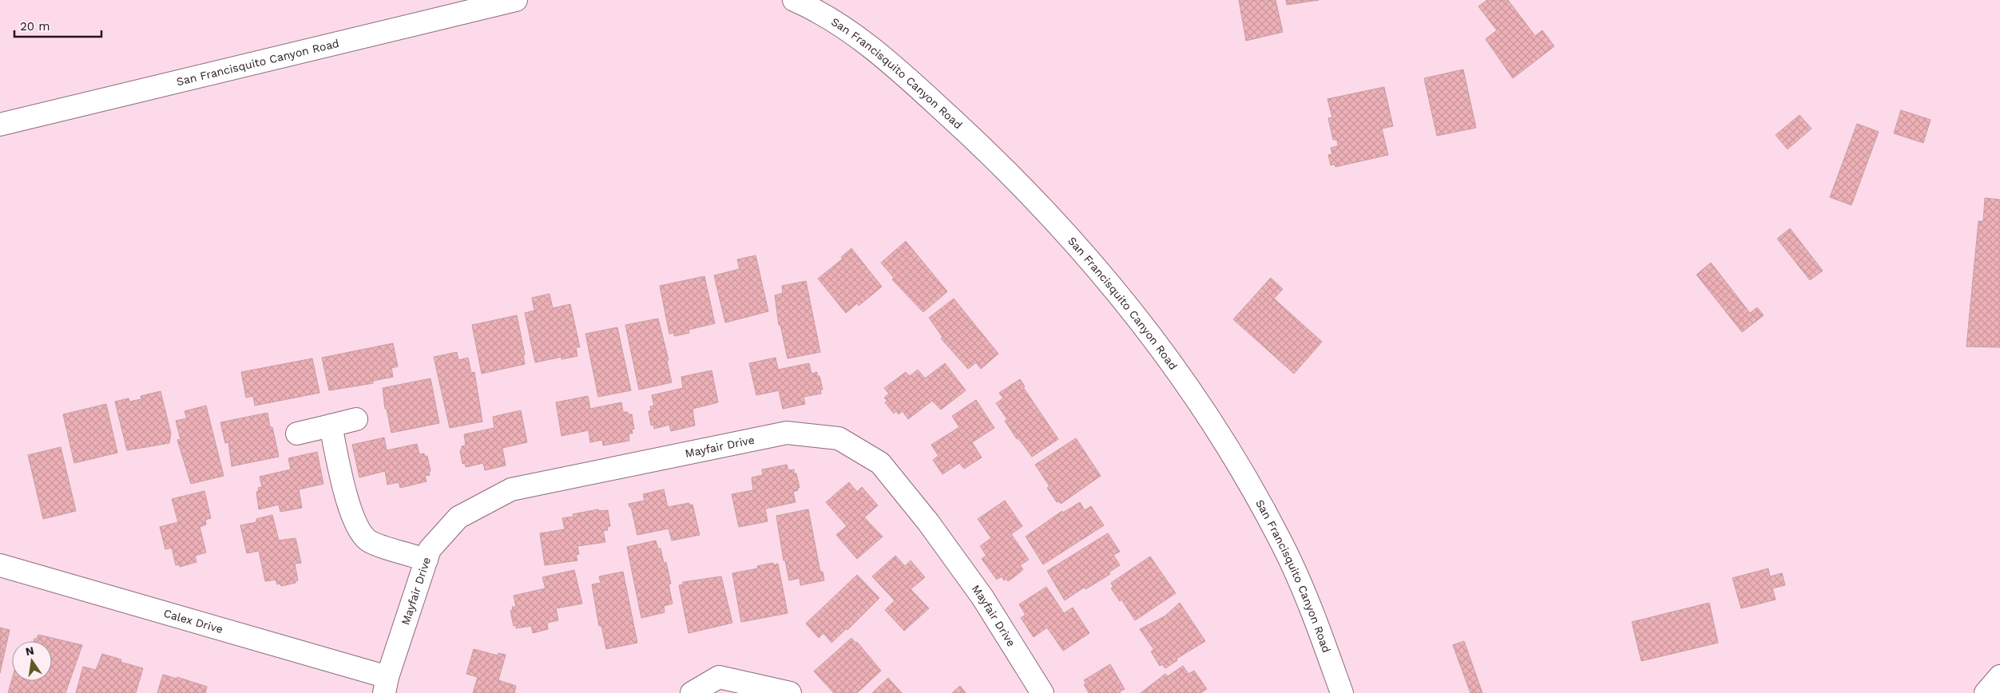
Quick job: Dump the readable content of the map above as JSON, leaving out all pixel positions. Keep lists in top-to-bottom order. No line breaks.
{"streets":{"street":["San Francisquito Canyon Road","Mayfair Drive","Calex Drive"]},"crossings":[["Mayfair Drive","Calex Drive"]],"scale_bar":"20 m","north":"top"}
